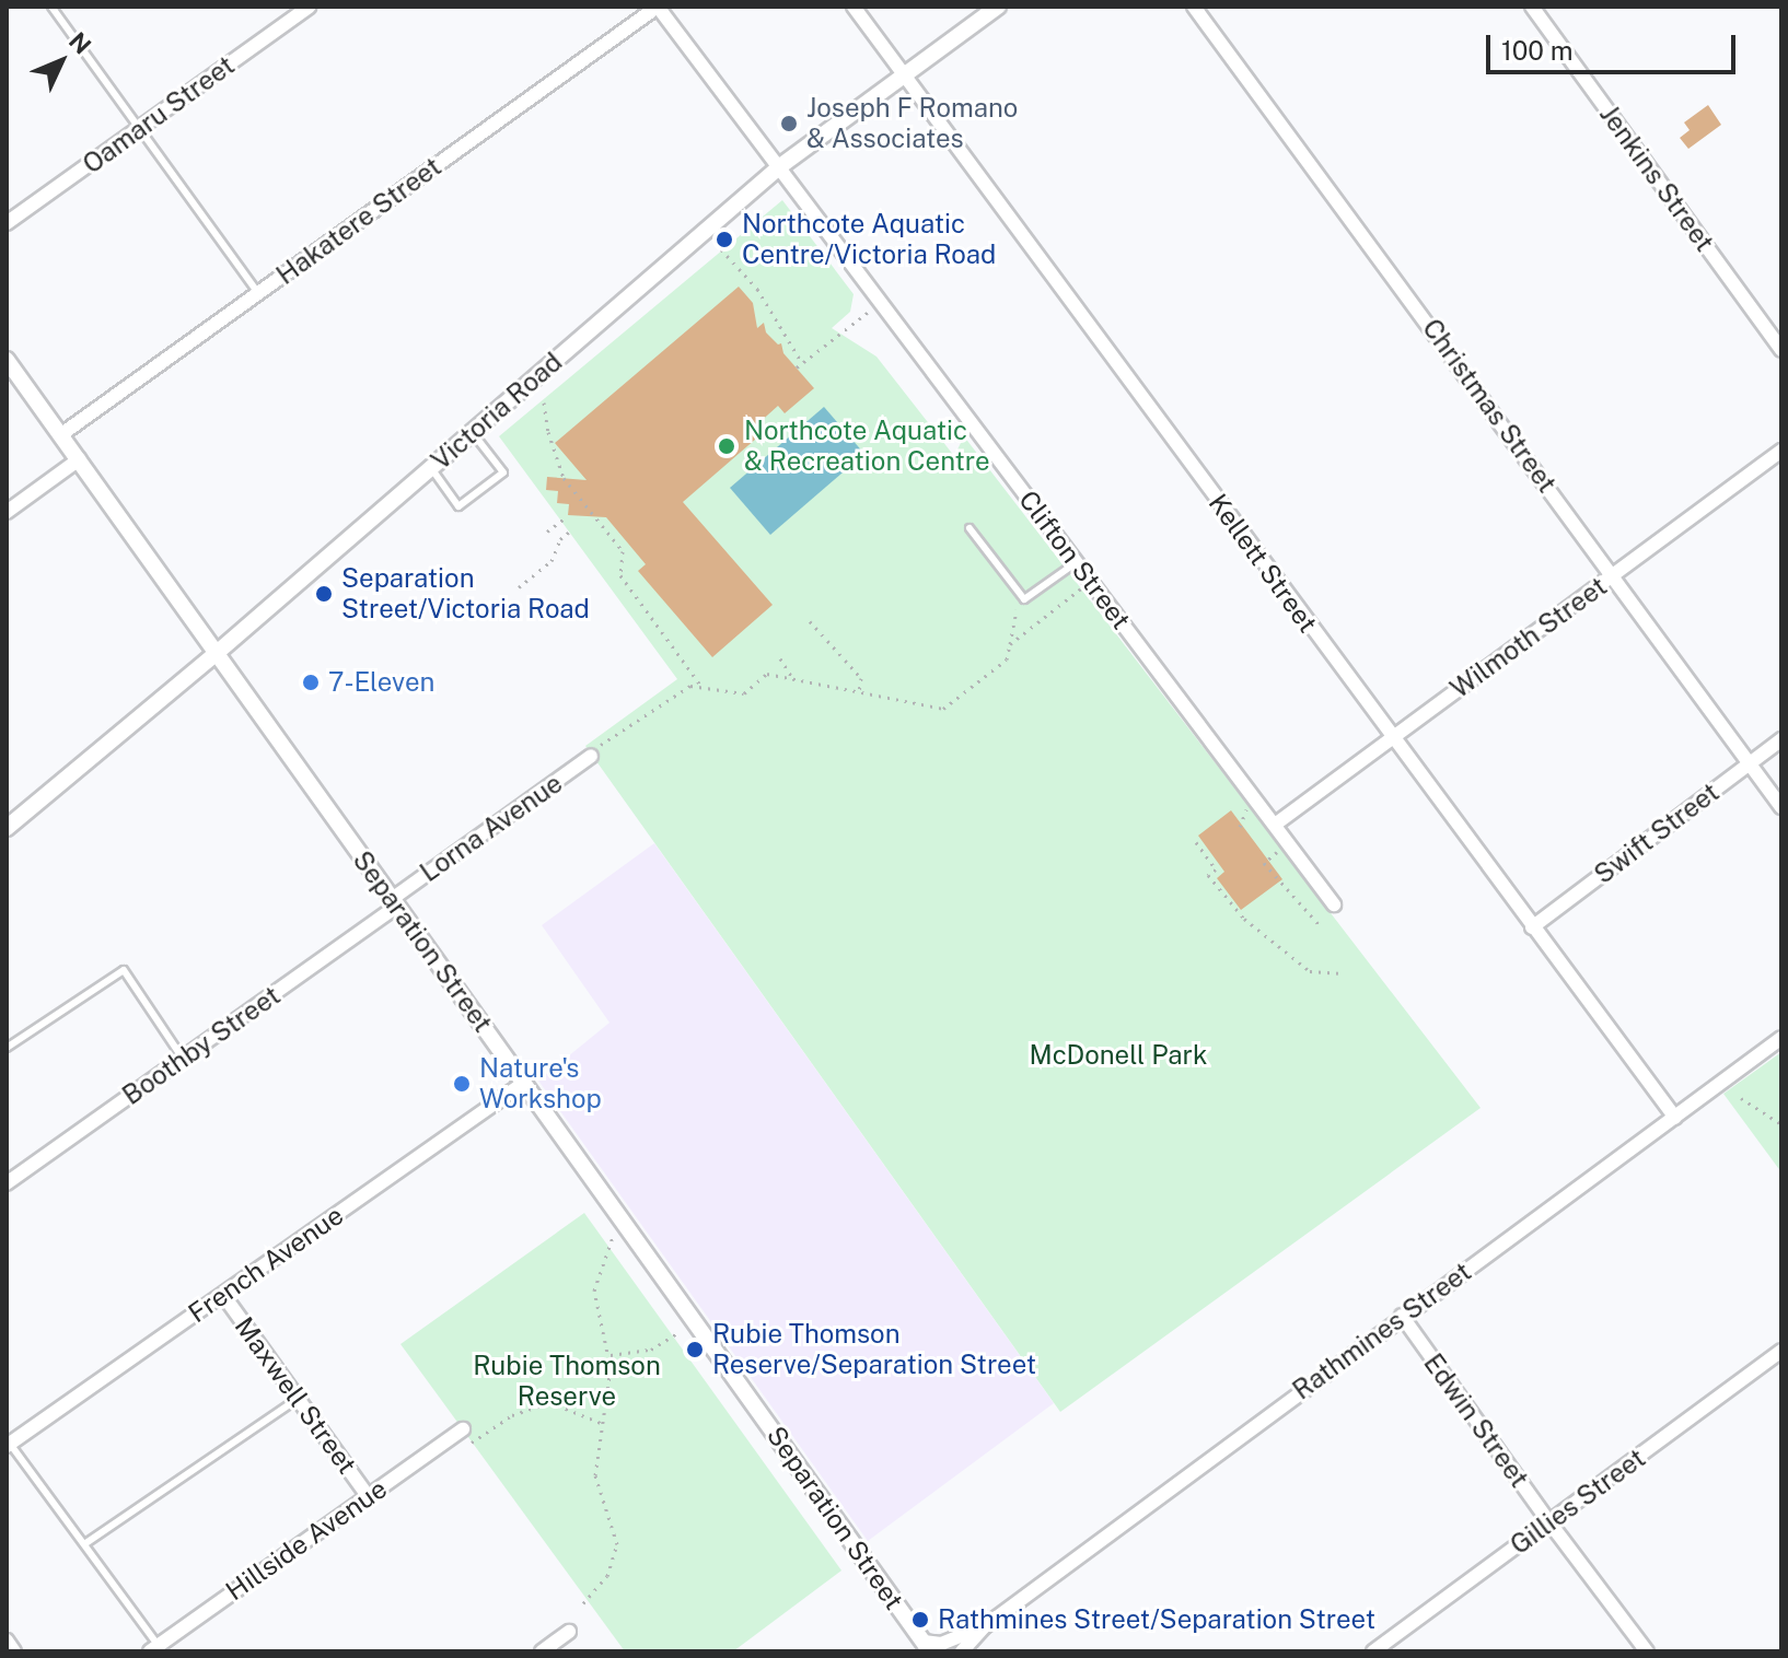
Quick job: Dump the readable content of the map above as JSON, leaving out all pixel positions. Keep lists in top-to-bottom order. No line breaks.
{"streets":{"street":["Oamaru Street","Jenkins Street","Hakatere Street","Christmas Street","Victoria Road","Clifton Street","Kellett Street","Wilmoth Street","Lorna Avenue","Swift Street","Separation Street","Boothby Street","French Avenue","Rathmines Street","Maxwell Street","Edwin Street","Gillies Street","Hillside Avenue"]},"crossings":[["Hakatere Street","Clifton Street"],["Hakatere Street","Separation Street"],["Christmas Street","Wilmoth Street"],["Christmas Street","Swift Street"],["Victoria Road","Clifton Street"],["Victoria Road","Kellett Street"],["Victoria Road","Separation Street"],["Clifton Street","Wilmoth Street"],["Kellett Street","Wilmoth Street"],["Kellett Street","Swift Street"],["Kellett Street","Rathmines Street"],["Lorna Avenue","Separation Street"],["Lorna Avenue","Boothby Street"],["Separation Street","Boothby Street"],["Separation Street","French Avenue"],["Separation Street","Rathmines Street"],["French Avenue","Maxwell Street"],["Rathmines Street","Edwin Street"],["Maxwell Street","Hillside Avenue"],["Edwin Street","Gillies Street"]],"parks":["McDonell Park","Rubie Thomson Reserve"],"places":["Joseph F Romano & Associates","Northcote Aquatic Centre/Victoria Road","Northcote Aquatic & Recreation Centre","Separation Street/Victoria Road","7-Eleven","Nature's Workshop","Rubie Thomson Reserve/Separation Street","Rathmines Street/Separation Street"],"scale_bar":"100 m","north":"top right"}
